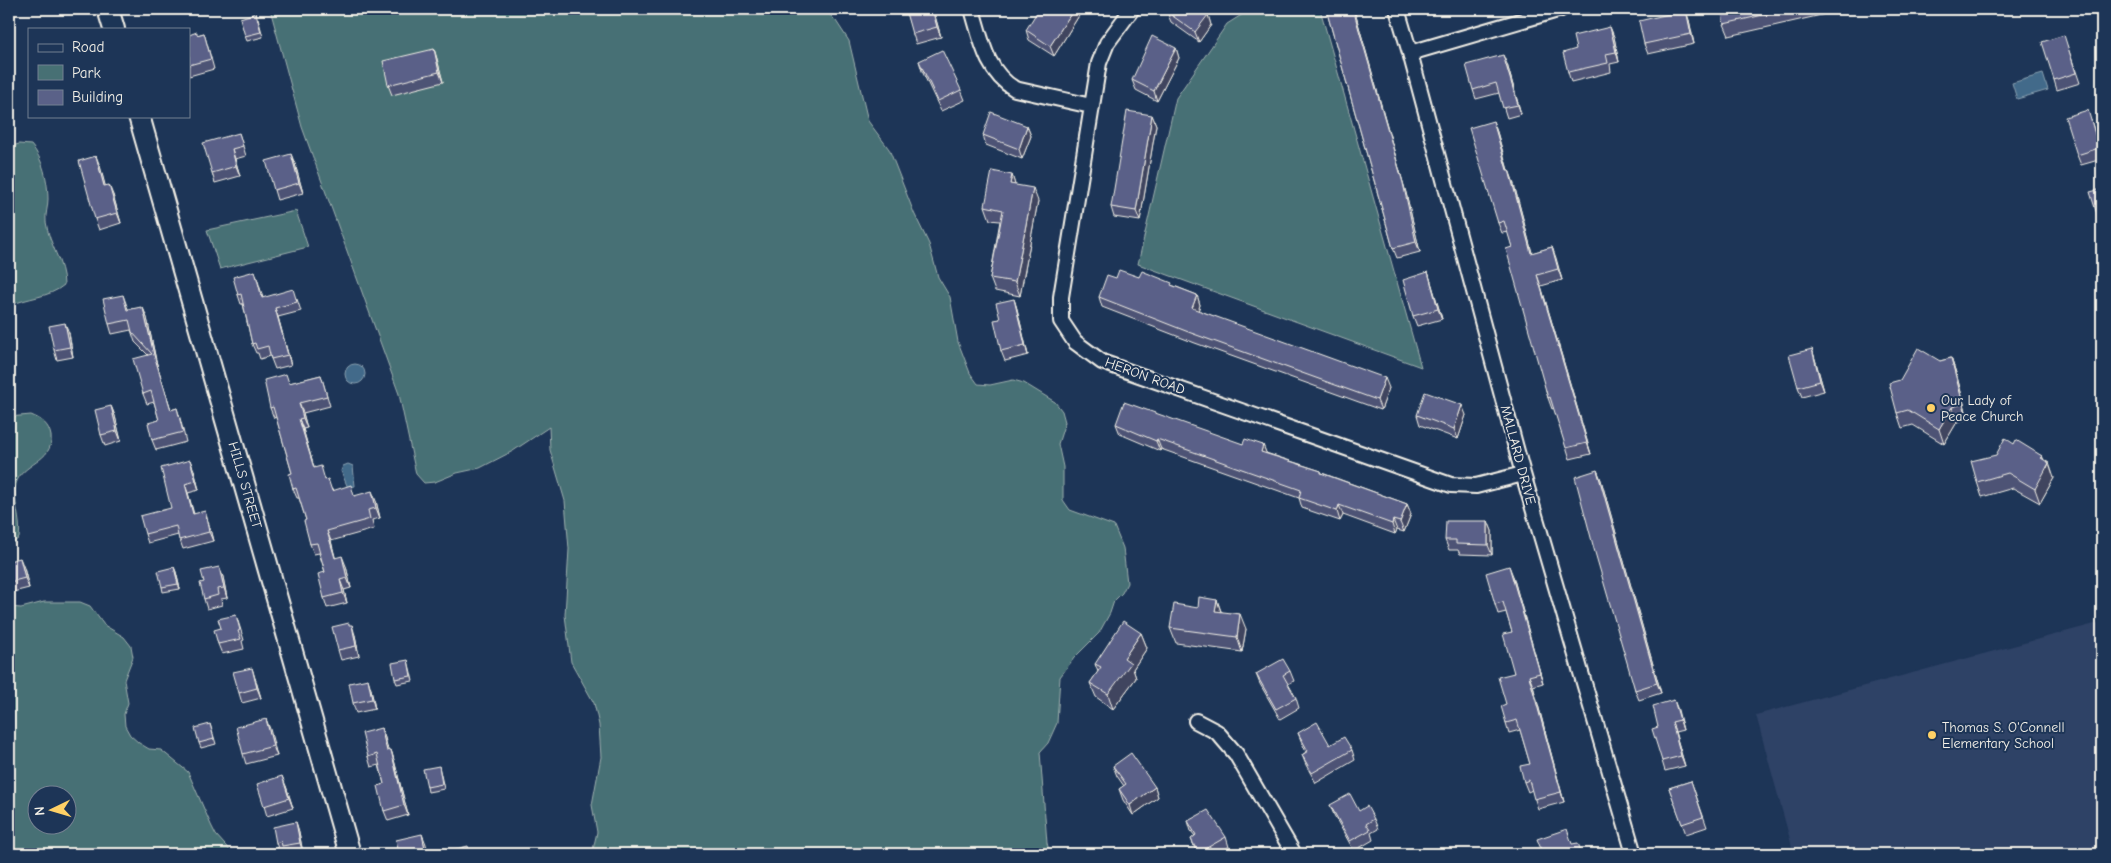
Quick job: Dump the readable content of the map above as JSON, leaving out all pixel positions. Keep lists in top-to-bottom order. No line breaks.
{"streets":{"street":["HERON ROAD","MALLARD DRIVE","HILLS STREET"]},"crossings":[["HERON ROAD","MALLARD DRIVE"]],"places":["Our Lady of Peace Church","Thomas S. O'Connell Elementary School"],"legend":["Road","Park","Building"],"north":"left"}
